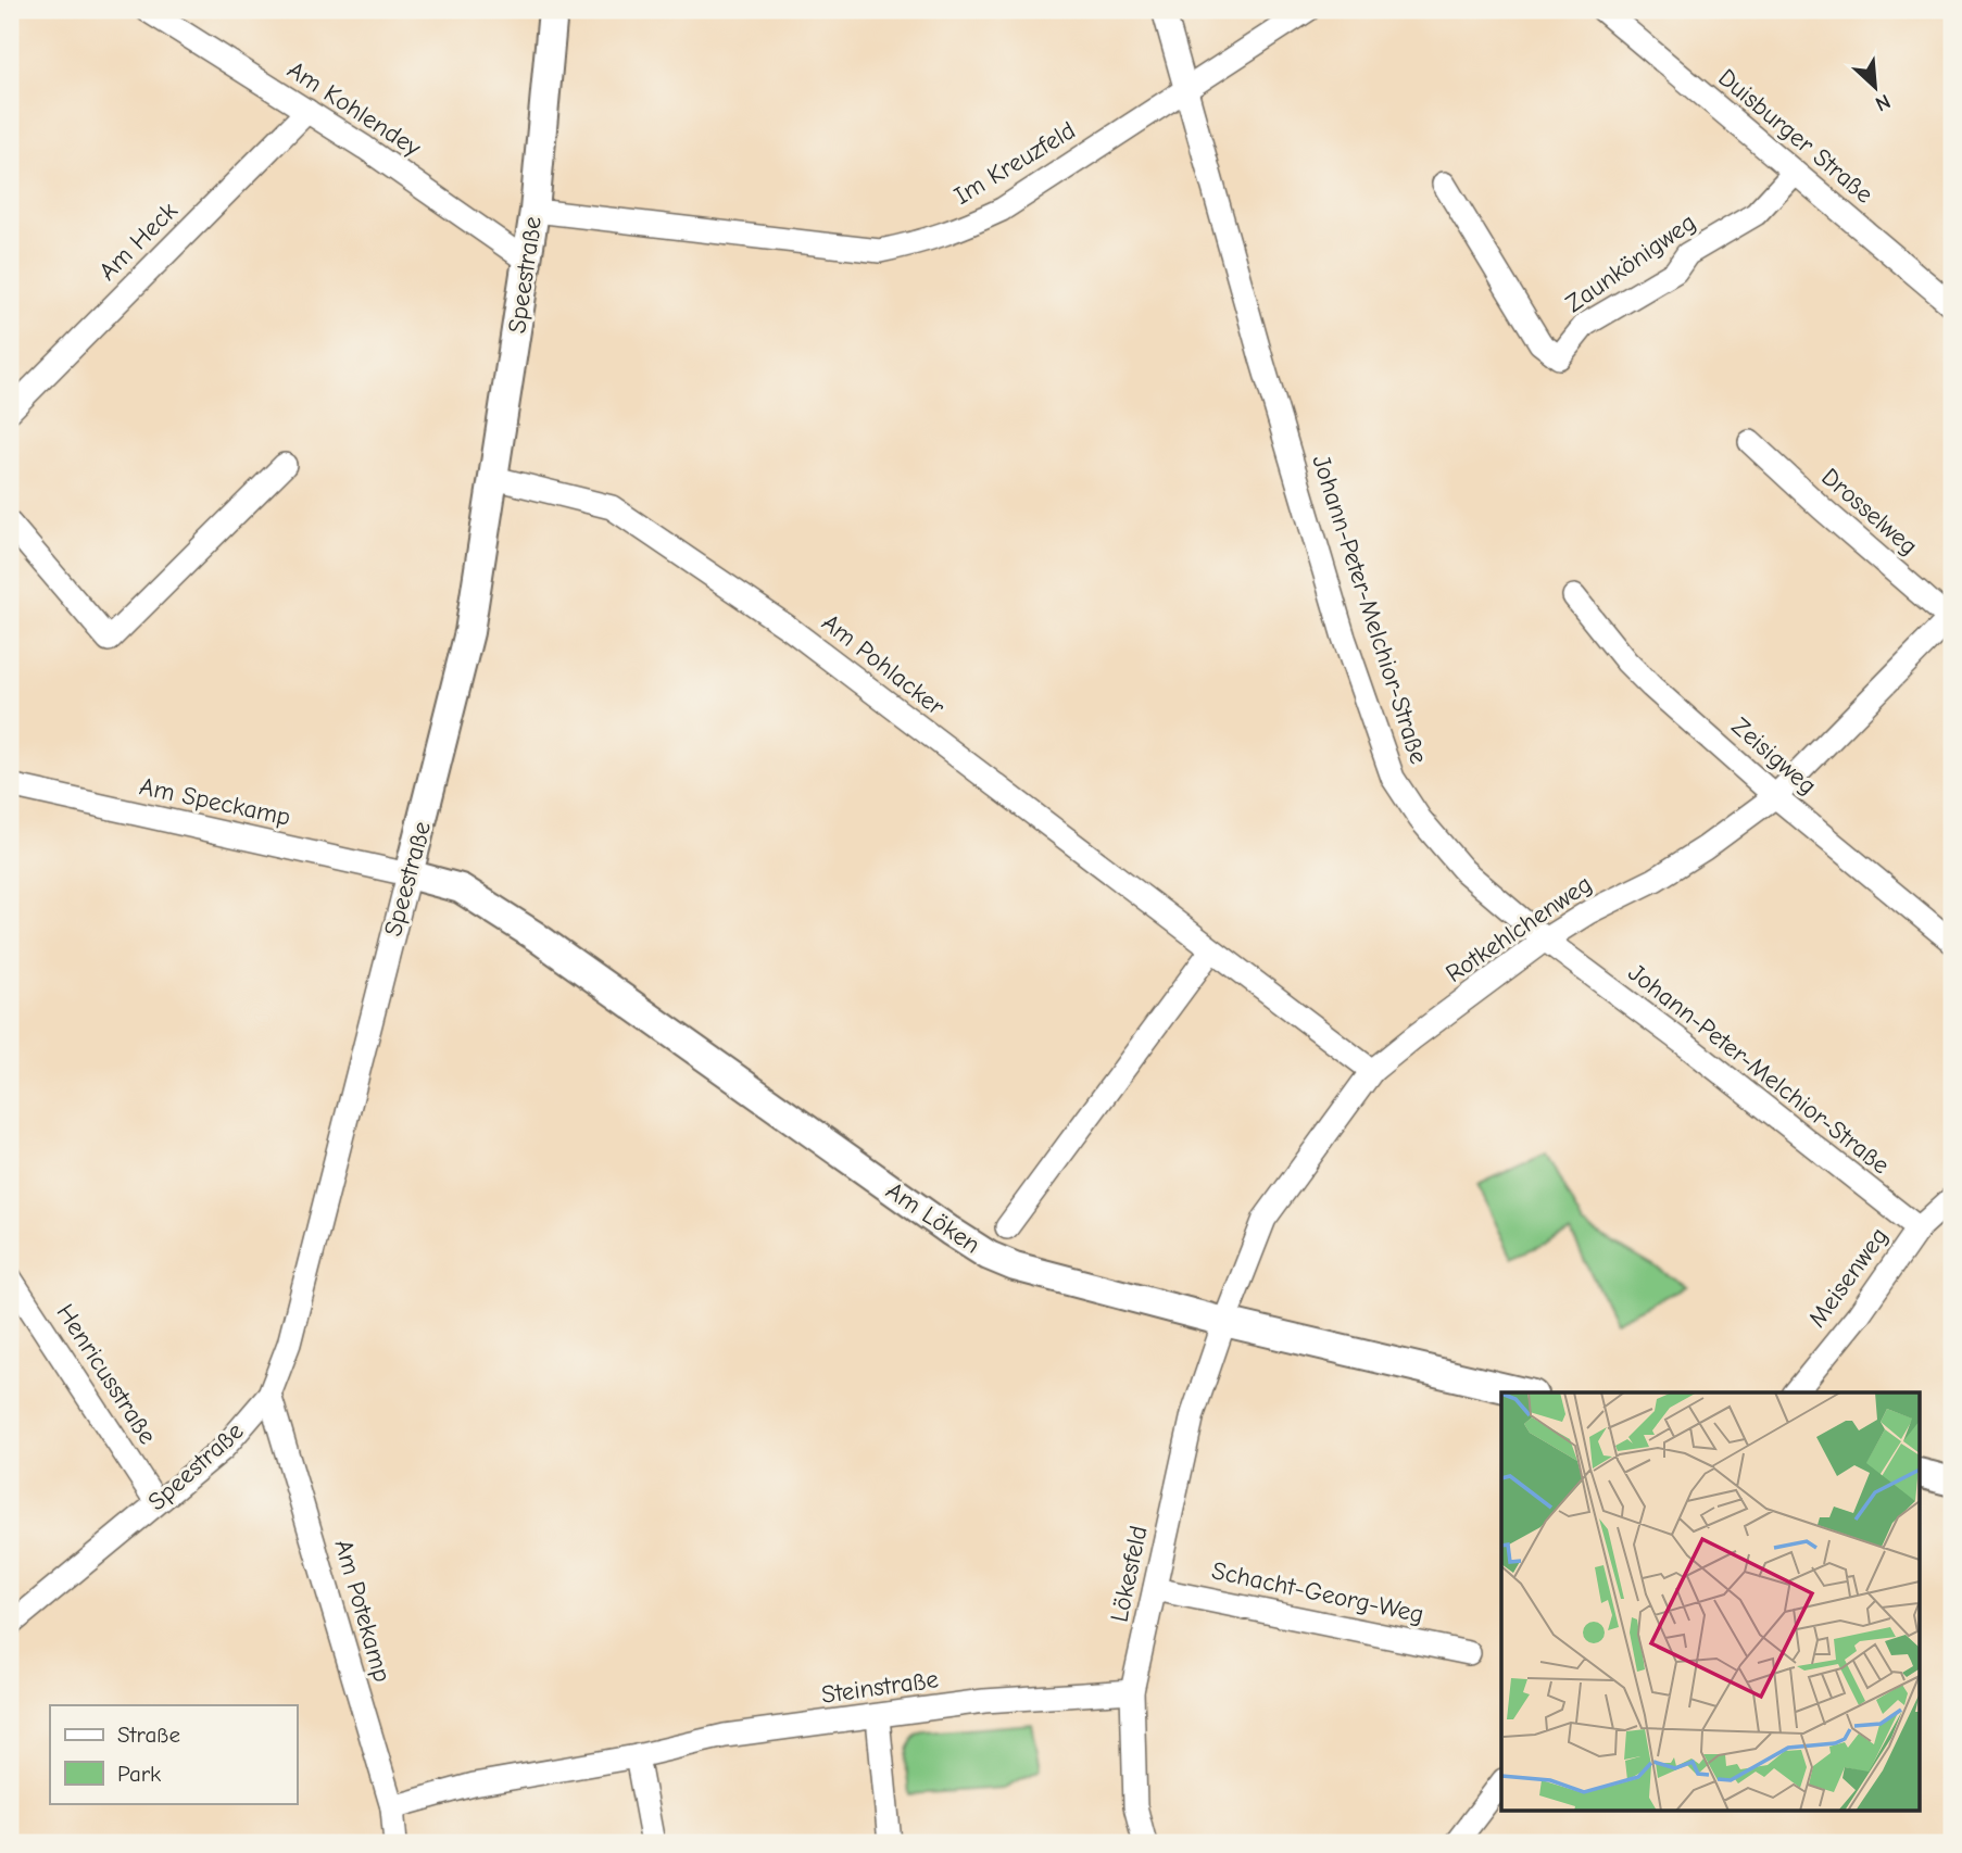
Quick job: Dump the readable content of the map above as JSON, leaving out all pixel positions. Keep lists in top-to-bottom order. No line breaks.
{"streets":{"street":["Am Kohlendey","Duisburger Straße","Im Kreuzfeld","Am Heck","Zaunkönigweg","Speestraße","Drosselweg","Johann-Peter-Melchior-Straße","Am Pohlacker","Zeisigweg","Am Speckamp","Rotkehlchenweg","Am Löken","Meisenweg","Henricusstraße","Lökesfeld","Schacht-Georg-Weg","Am Potekamp","Steinstraße"]},"crossings":[["Am Kohlendey","Am Heck"],["Am Kohlendey","Speestraße"],["Duisburger Straße","Zaunkönigweg"],["Im Kreuzfeld","Speestraße"],["Im Kreuzfeld","Johann-Peter-Melchior-Straße"],["Speestraße","Am Pohlacker"],["Speestraße","Am Speckamp"],["Speestraße","Am Löken"],["Speestraße","Henricusstraße"],["Speestraße","Am Potekamp"],["Drosselweg","Rotkehlchenweg"],["Johann-Peter-Melchior-Straße","Rotkehlchenweg"],["Johann-Peter-Melchior-Straße","Meisenweg"],["Am Pohlacker","Rotkehlchenweg"],["Zeisigweg","Rotkehlchenweg"],["Am Speckamp","Am Löken"],["Rotkehlchenweg","Am Löken"],["Rotkehlchenweg","Lökesfeld"],["Am Löken","Lökesfeld"],["Lökesfeld","Schacht-Georg-Weg"],["Lökesfeld","Steinstraße"],["Am Potekamp","Steinstraße"]],"legend":["Straße","Park"],"north":"bottom right"}
